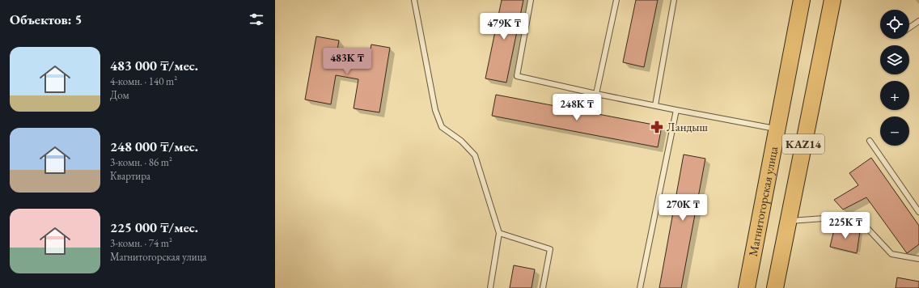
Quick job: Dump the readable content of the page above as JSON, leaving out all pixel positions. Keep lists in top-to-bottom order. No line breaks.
{"streets":{"main road":["KAZ14","Магнитогорская улица"]},"places":{"pharmacy":["Ландыш"]},"page":{"heading":"Объектов: 5","map_buttons":["+","−"],"price":["479K ₸","483K ₸","248K ₸","270K ₸","225K ₸"],"list":[{"name":"483 000 ₸/мес.","note":"4-комн. · 140 m² · Дом"},{"name":"248 000 ₸/мес.","note":"3-комн. · 86 m² · Квартира"},{"name":"225 000 ₸/мес.","note":"3-комн. · 74 m² · Магнитогорская улица"}]}}
